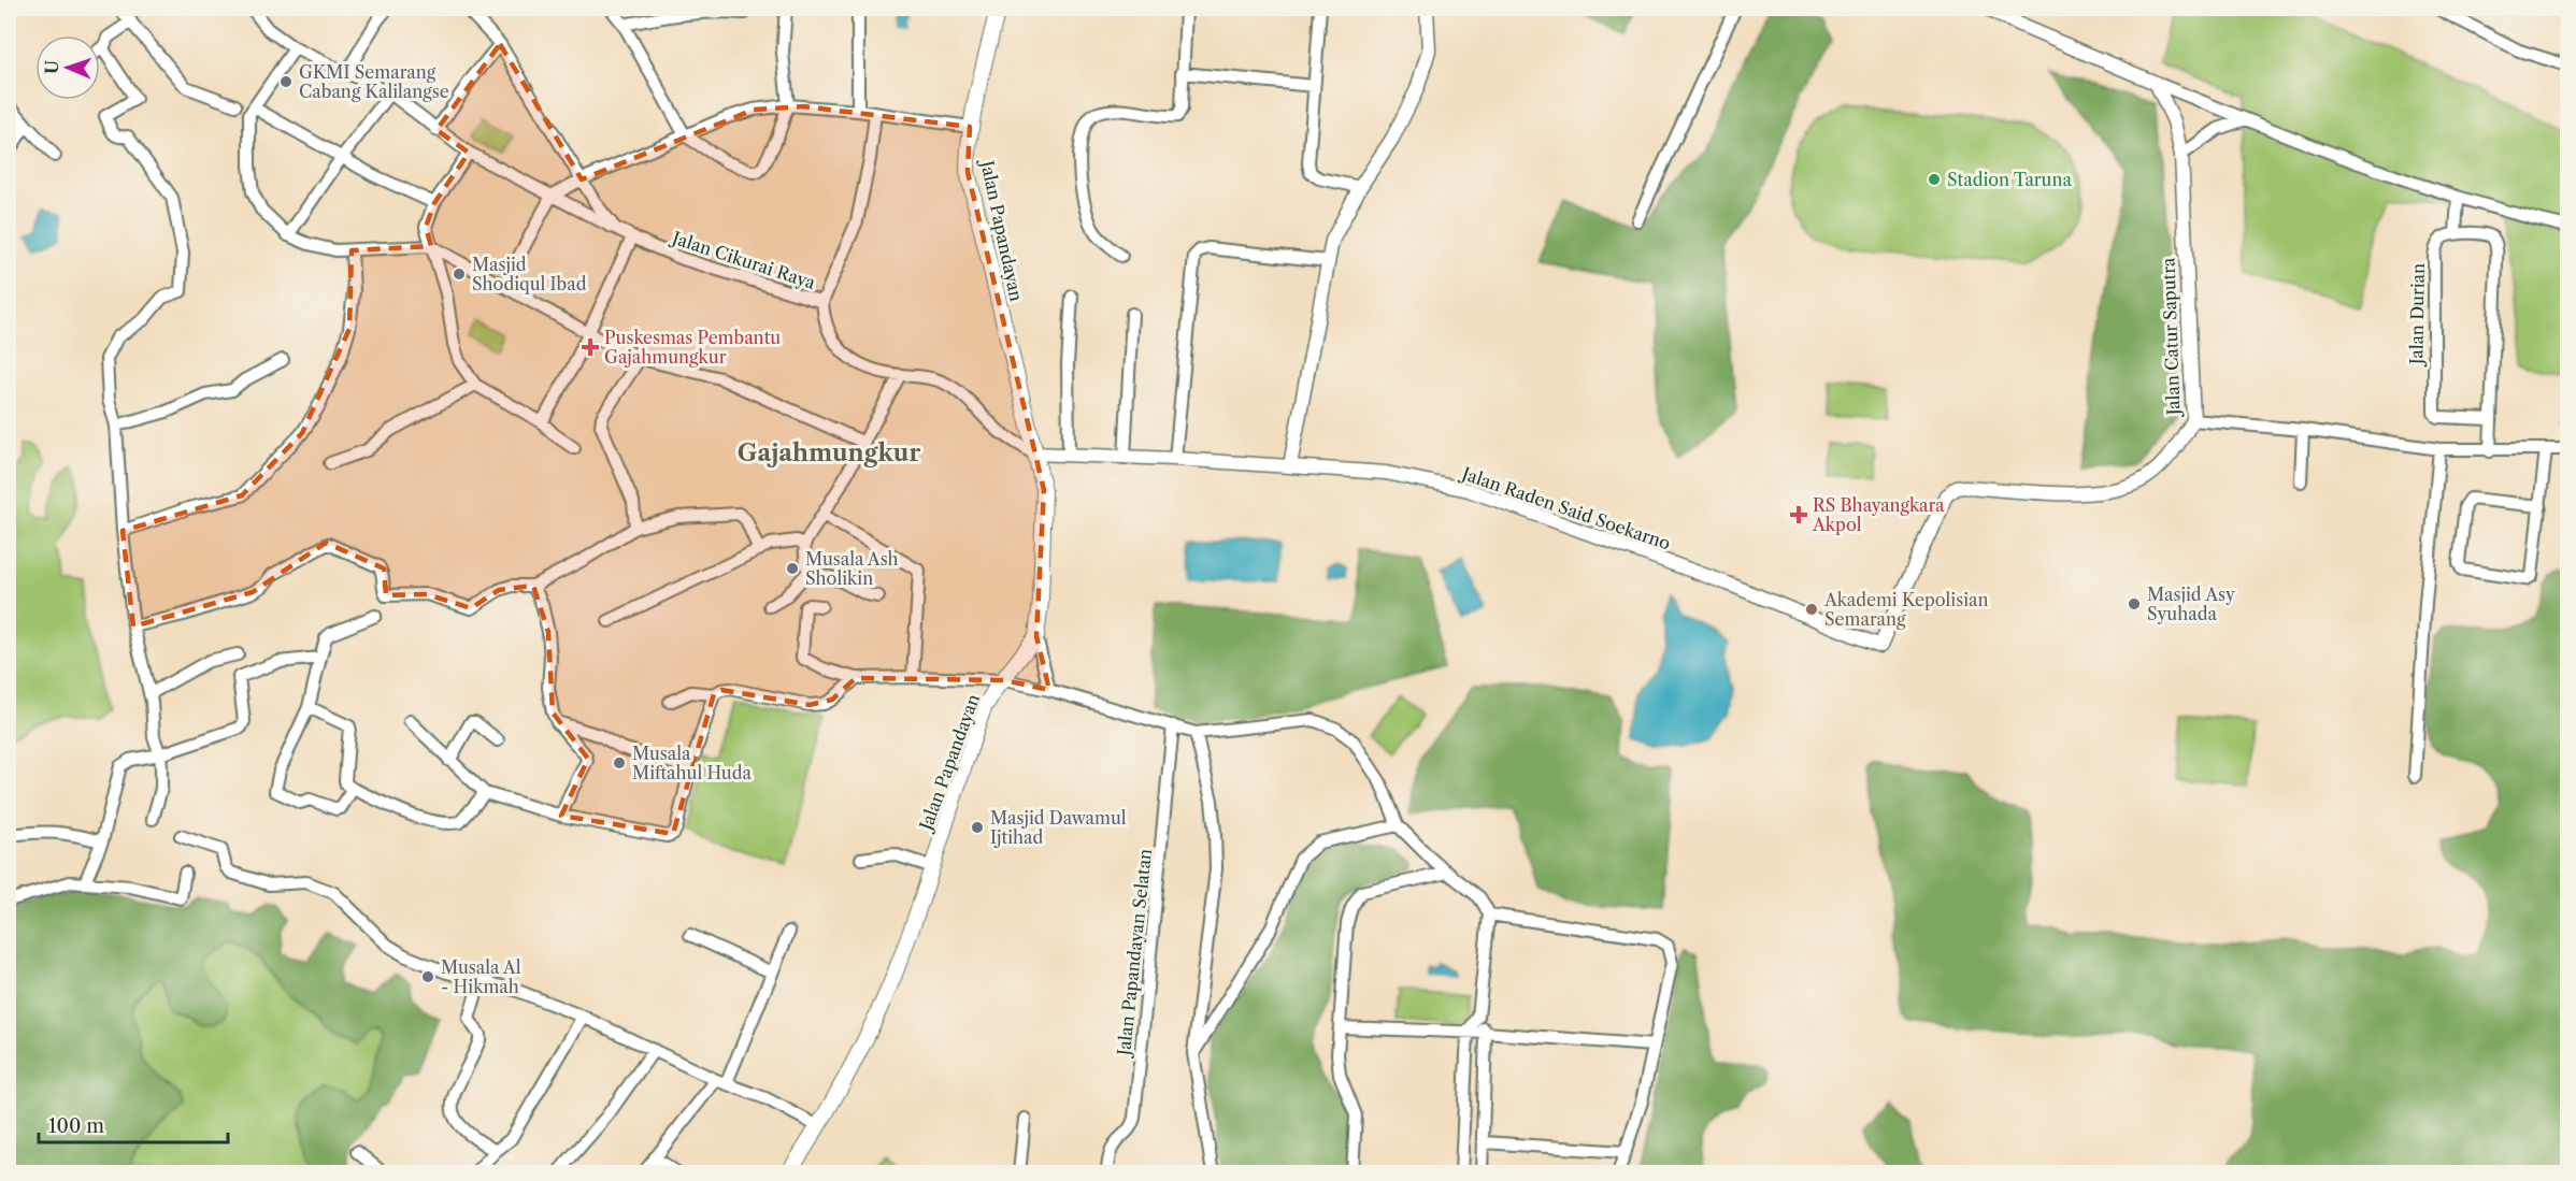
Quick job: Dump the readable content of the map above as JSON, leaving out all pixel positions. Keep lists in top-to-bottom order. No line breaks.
{"streets":{"main road":["Jalan Papandayan"],"street":["Jalan Cikurai Raya","Jalan Durian","Jalan Catur Saputra","Jalan Raden Said Soekarno","Jalan Papandayan Selatan"]},"crossings":[["Jalan Papandayan","Jalan Cikurai Raya"],["Jalan Papandayan","Jalan Raden Said Soekarno"],["Jalan Cikurai Raya","Jalan Raden Said Soekarno"],["Jalan Catur Saputra","Jalan Raden Said Soekarno"]],"districts":["Gajahmungkur"],"places":{"other":["GKMI Semarang Cabang Kalilangse","Stadion Taruna","Masjid Shodiqul Ibad","Musala Ash Sholikin","Masjid Asy Syuhada","Akademi Kepolisian Semarang","Musala Miftahul Huda","Masjid Dawamul Ijtihad","Musala Al - Hikmah"],"health":["Puskesmas Pembantu Gajahmungkur","RS Bhayangkara Akpol"]},"scale_bar":"100 m","north":"left"}
